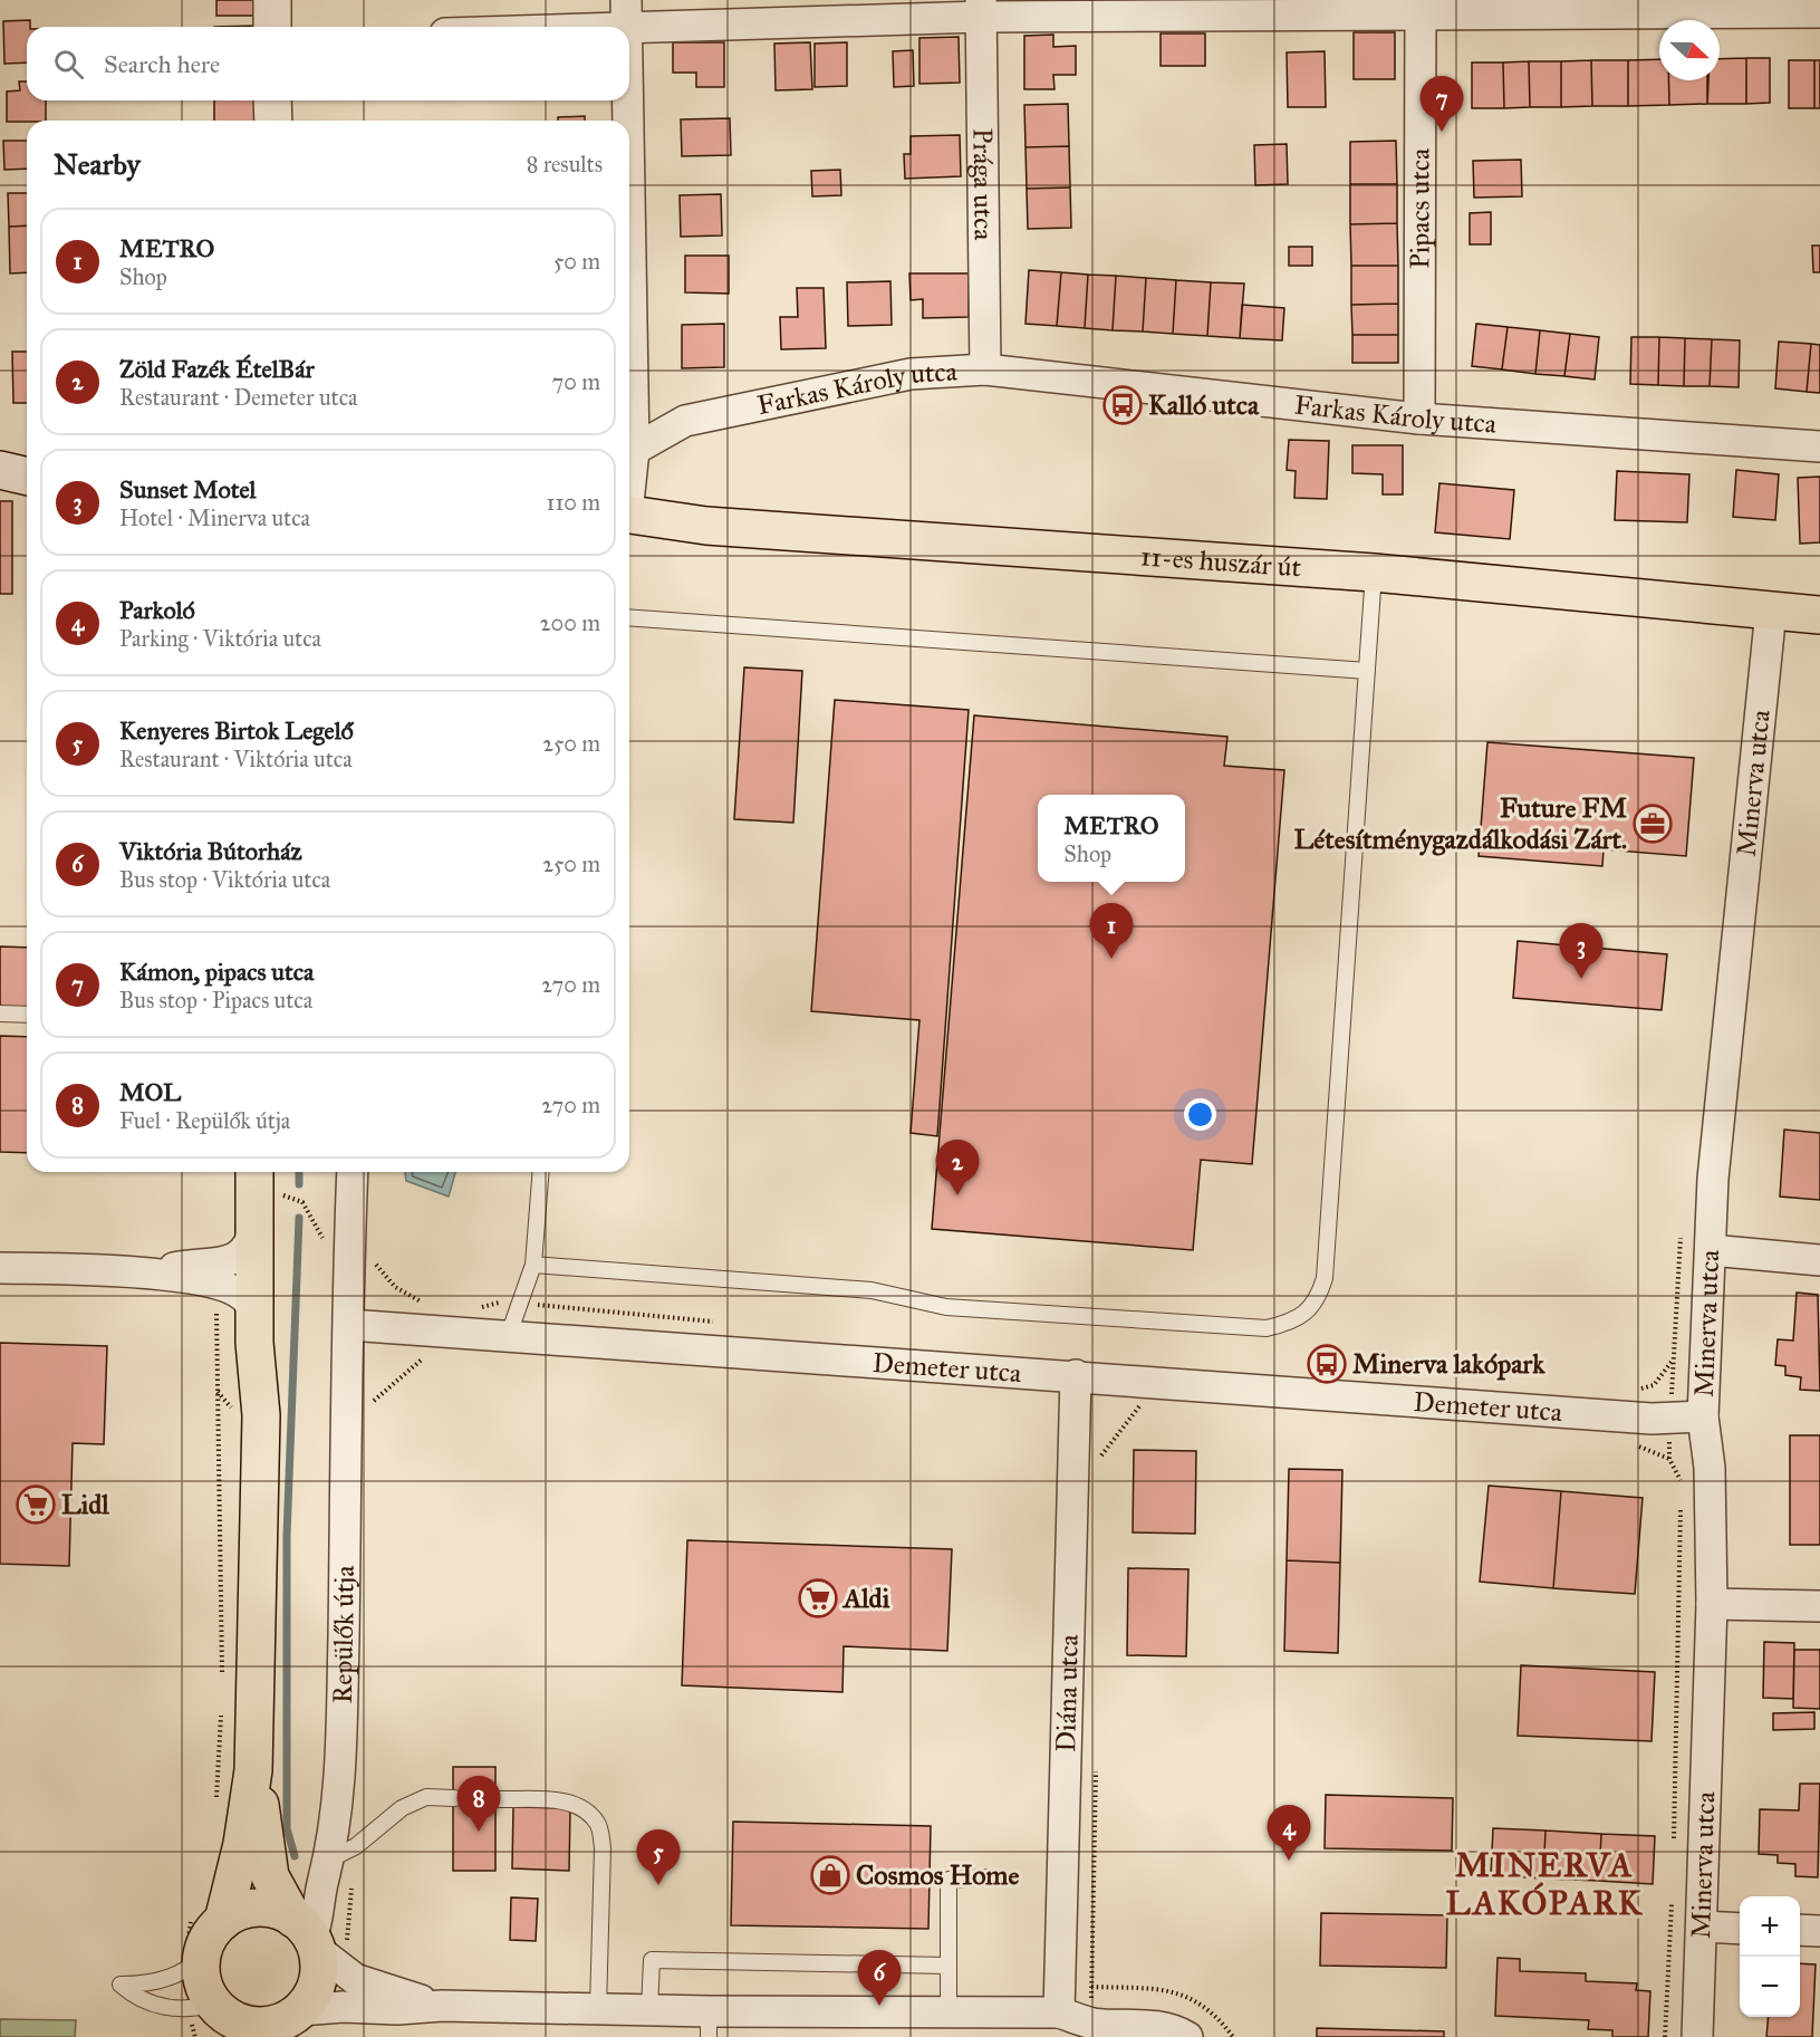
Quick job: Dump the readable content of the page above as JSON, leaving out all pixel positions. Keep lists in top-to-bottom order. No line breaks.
{"streets":{"main road":["11-es huszár út"],"street":["Prága utca","Pipacs utca","Farkas Károly utca","Minerva utca","Demeter utca","Repülők útja","Diána utca"]},"crossings":[["Prága utca","Farkas Károly utca"],["Pipacs utca","Farkas Károly utca"],["11-es huszár út","Minerva utca"],["Minerva utca","Demeter utca"],["Demeter utca","Repülők útja"],["Demeter utca","Diána utca"]],"districts":["MINERVA LAKÓPARK"],"places":{"bus stop":["Kalló utca","Minerva lakópark"],"office":["Future FM Létesítménygazdálkodási Zárt."],"supermarket":["Lidl","Aldi"],"shop":["Cosmos Home"]},"north":"right","page":{"search":"Search here","pins":["7","1","3","2","8","4","5","6"],"heading":["Nearby","8 results"],"list":[{"mark":"1","name":"METRO","note":"Shop","value":"50 m"},{"mark":"2","name":"Zöld Fazék ÉtelBár","note":"Restaurant · Demeter utca","value":"70 m"},{"mark":"3","name":"Sunset Motel","note":"Hotel · Minerva utca","value":"110 m"},{"mark":"4","name":"Parkoló","note":"Parking · Viktória utca","value":"200 m"},{"mark":"5","name":"Kenyeres Birtok Legelő","note":"Restaurant · Viktória utca","value":"250 m"},{"mark":"6","name":"Viktória Bútorház","note":"Bus stop · Viktória utca","value":"250 m"},{"mark":"7","name":"Kámon, pipacs utca","note":"Bus stop · Pipacs utca","value":"270 m"},{"mark":"8","name":"MOL","note":"Fuel · Repülők útja","value":"270 m"}],"popup":["METRO","Shop"],"map_buttons":["+","−"]}}
